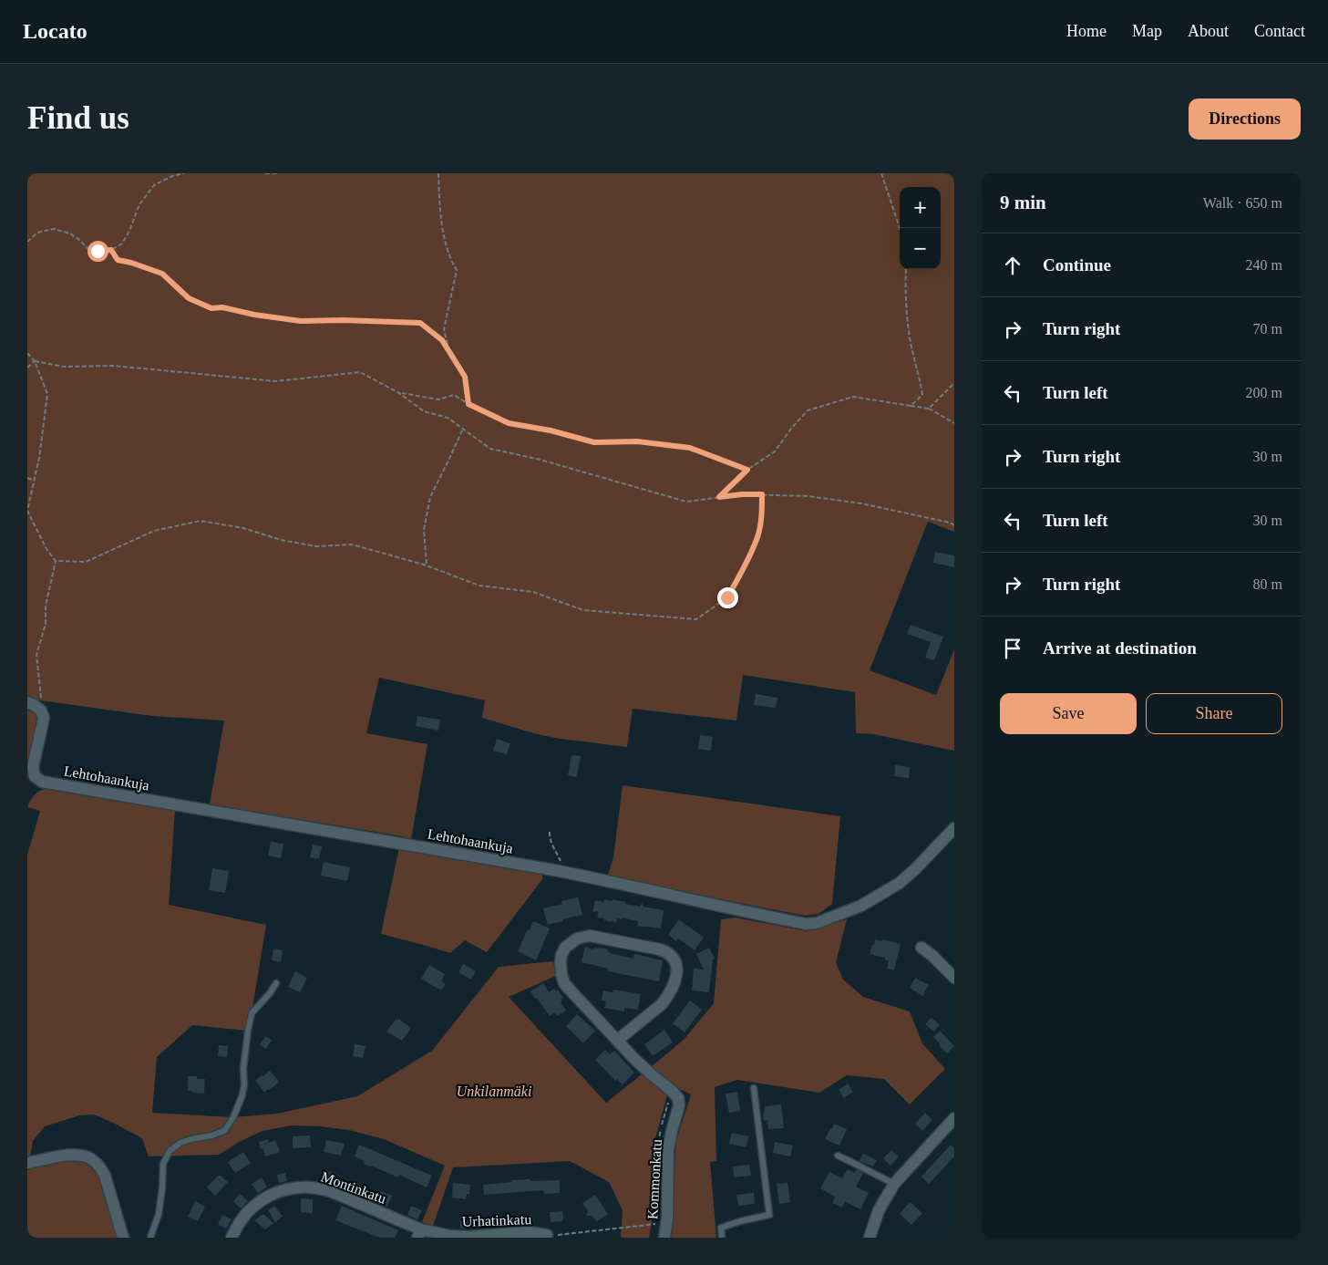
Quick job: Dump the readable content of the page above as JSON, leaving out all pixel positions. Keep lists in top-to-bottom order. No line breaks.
{"streets":{"street":["Lehtohaankuja","Kommonkatu","Montinkatu","Urhatinkatu"]},"crossings":[["Montinkatu","Urhatinkatu"]],"parks":["Unkilanmäki"],"page":{"header":"Locato","nav":["Home","Map","About","Contact"],"buttons":["Directions",["Save","Share"]],"title":"Find us","heading":["9 min","Walk · 650 m"],"map_buttons":["+","−"],"list":[["Continue","240 m"],["Turn right","70 m"],["Turn left","200 m"],["Turn right","30 m"],["Turn left","30 m"],["Turn right","80 m"],"Arrive at destination"]}}
